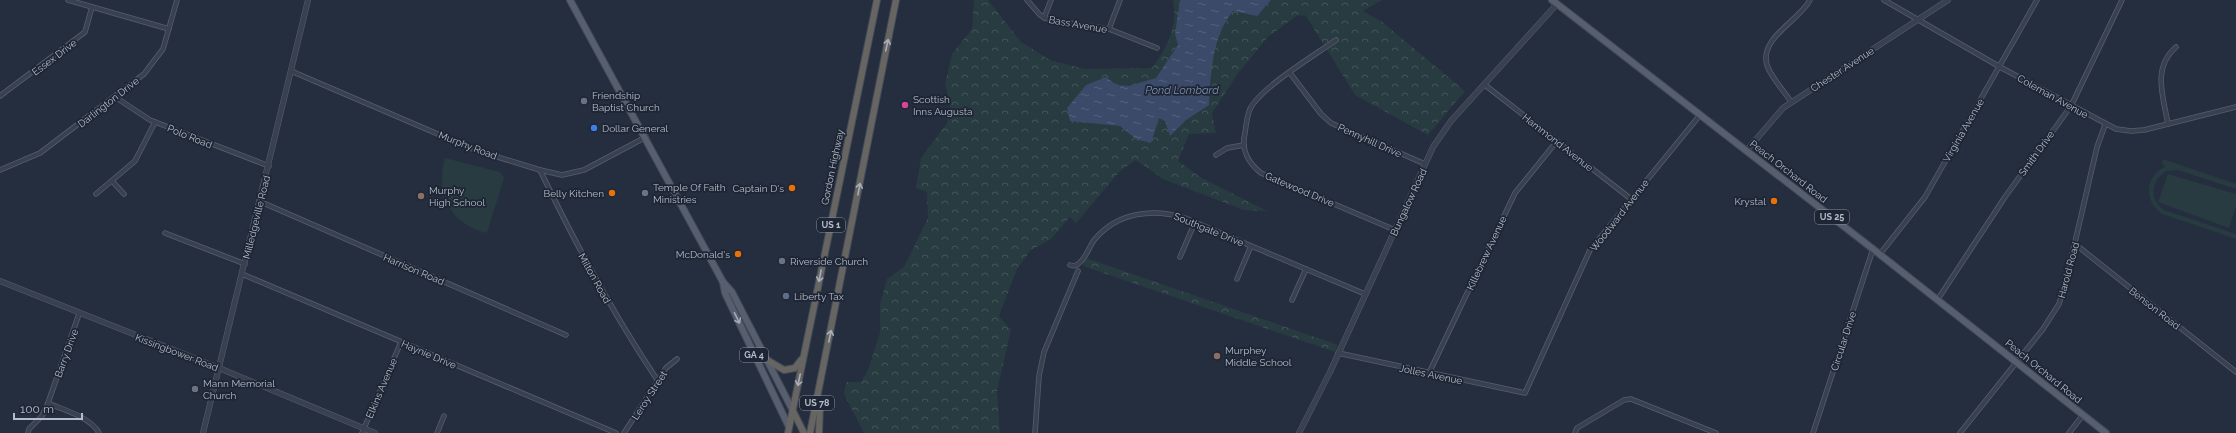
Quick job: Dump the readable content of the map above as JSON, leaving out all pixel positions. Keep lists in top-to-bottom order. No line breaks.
{"streets":{"highway":["Gordon Highway","US 1","GA 4","US 78"],"main road":["Peach Orchard Road","US 25"],"street":["Bass Avenue","Essex Drive","Chester Avenue","Coleman Avenue","Darlington Drive","Virginia Avenue","Polo Road","Pennyhill Drive","Hammond Avenue","Murphy Road","Smith Drive","Gatewood Drive","Bungalow Road","Woodward Avenue","Milledgeville Road","Southgate Drive","Killebrew Avenue","Harrison Road","Harold Road","Milton Road","Benson Road","Circular Drive","Kissingbower Road","Barry Drive","Haynie Drive","Jolles Avenue","Elkins Avenue","Leroy Street"]},"crossings":[["Chester Avenue","Coleman Avenue"],["Chester Avenue","Peach Orchard Road"],["Coleman Avenue","Virginia Avenue"],["Coleman Avenue","Smith Drive"],["Coleman Avenue","Harold Road"],["Darlington Drive","Polo Road"],["Virginia Avenue","Peach Orchard Road"],["Polo Road","Milledgeville Road"],["Pennyhill Drive","Bungalow Road"],["Hammond Avenue","Bungalow Road"],["Hammond Avenue","Woodward Avenue"],["Hammond Avenue","Killebrew Avenue"],["Murphy Road","Milledgeville Road"],["Murphy Road","Milton Road"],["Murphy Road","GA 4"],["Smith Drive","Peach Orchard Road"],["Gordon Highway","GA 4"],["Peach Orchard Road","Bungalow Road"],["Peach Orchard Road","Woodward Avenue"],["Peach Orchard Road","Harold Road"],["Peach Orchard Road","Circular Drive"],["Gatewood Drive","Bungalow Road"],["Bungalow Road","Southgate Drive"],["Bungalow Road","Jolles Avenue"],["Woodward Avenue","Jolles Avenue"],["Milledgeville Road","Harrison Road"],["Milledgeville Road","Kissingbower Road"],["Milledgeville Road","Haynie Drive"],["US 1","US 78"],["Killebrew Avenue","Jolles Avenue"],["Harold Road","Benson Road"],["Milton Road","Leroy Street"],["Kissingbower Road","Barry Drive"],["Kissingbower Road","Elkins Avenue"],["Haynie Drive","Elkins Avenue"]],"water":["Pond Lombard"],"places":["Friendship Baptist Church","Scottish Inns Augusta","Dollar General","Captain D's","Belly Kitchen","Temple Of Faith Ministries","Murphy High School","Krystal","McDonald's","Riverside Church","Liberty Tax","Murphey Middle School","Mann Memorial Church"],"scale_bar":"100 m"}
